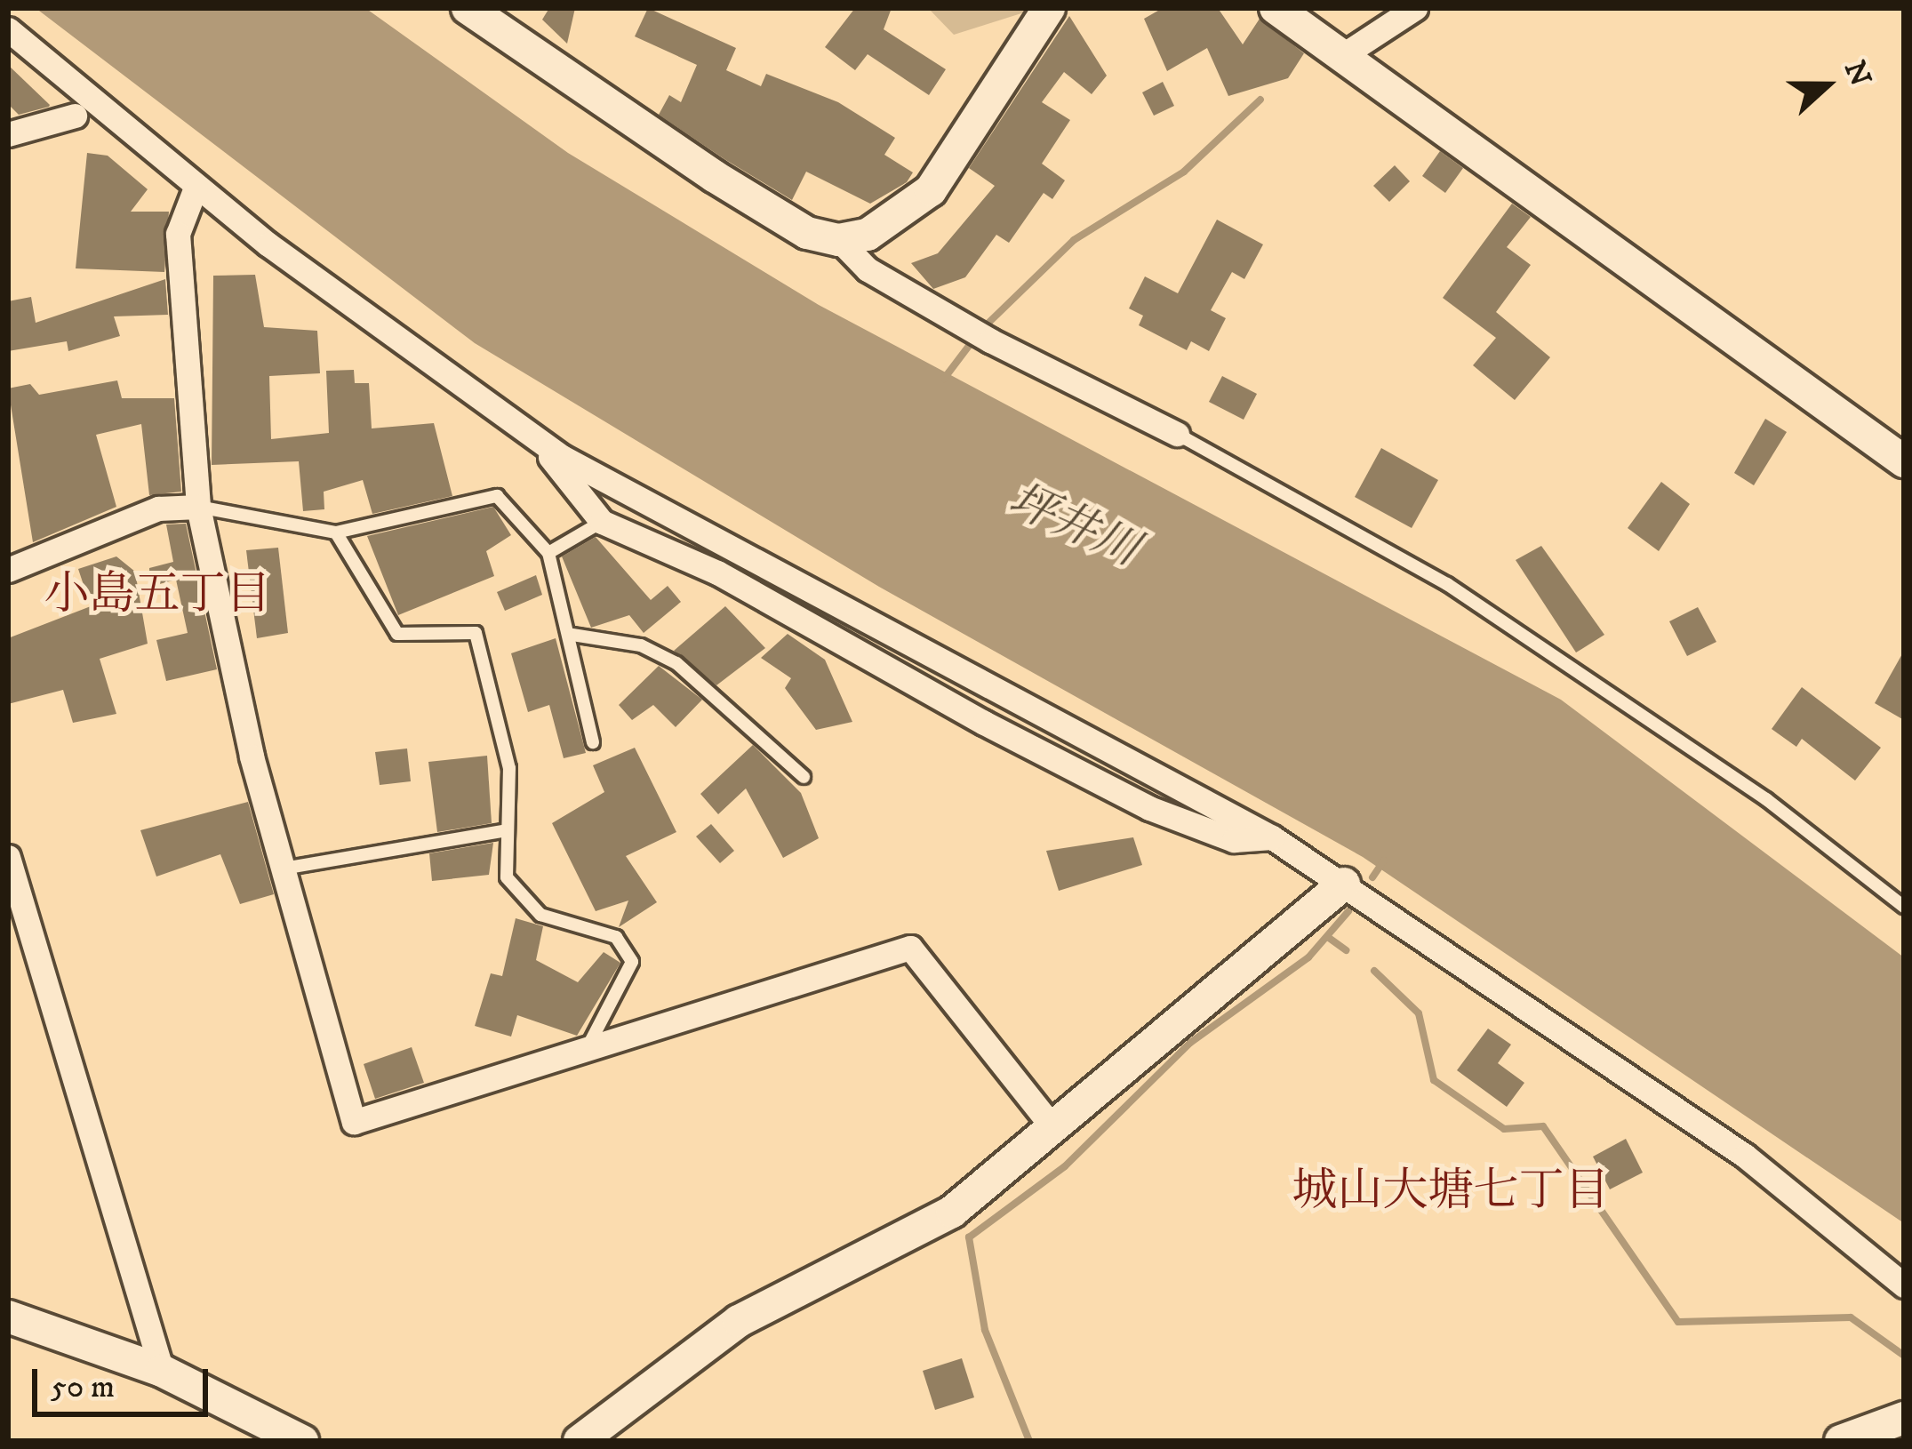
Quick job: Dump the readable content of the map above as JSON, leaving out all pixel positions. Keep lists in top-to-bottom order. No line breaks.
{"districts":["小島五丁目","城山大塘七丁目"],"water":["坪井川"],"scale_bar":"50 m","north":"right"}
